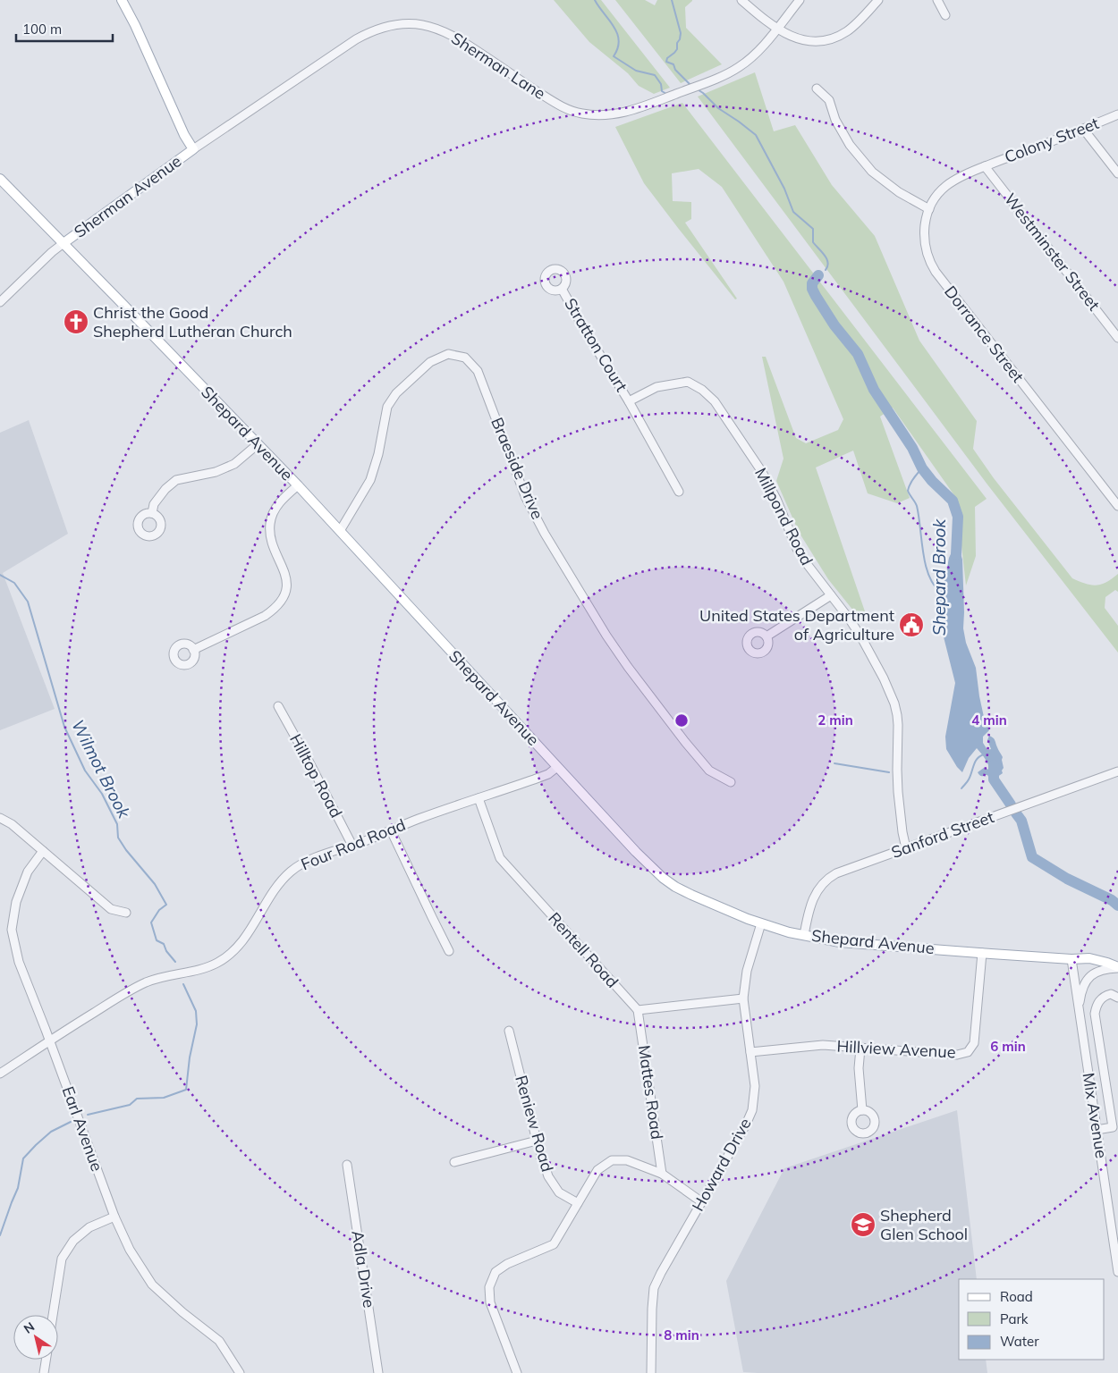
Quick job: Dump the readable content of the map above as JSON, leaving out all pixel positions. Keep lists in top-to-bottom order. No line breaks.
{"streets":{"main road":["Sherman Avenue","Shepard Avenue"],"street":["Sherman Lane","Colony Street","Westminster Street","Dorrance Street","Stratton Court","Braeside Drive","Millpond Road","Hilltop Road","Sanford Street","Four Rod Road","Rentell Road","Hillview Avenue","Mattes Road","Mix Avenue","Reniew Road","Earl Avenue","Howard Drive","Adla Drive"]},"crossings":[["Sherman Lane","Sherman Avenue"],["Colony Street","Westminster Street"],["Colony Street","Dorrance Street"],["Sherman Avenue","Shepard Avenue"],["Westminster Street","Dorrance Street"],["Stratton Court","Millpond Road"],["Shepard Avenue","Braeside Drive"],["Shepard Avenue","Sanford Street"],["Shepard Avenue","Four Rod Road"],["Shepard Avenue","Hillview Avenue"],["Shepard Avenue","Mix Avenue"],["Shepard Avenue","Howard Drive"],["Millpond Road","Sanford Street"],["Hilltop Road","Four Rod Road"],["Four Rod Road","Rentell Road"],["Four Rod Road","Earl Avenue"],["Rentell Road","Mattes Road"],["Hillview Avenue","Howard Drive"]],"water":["Shepard Brook","Wilmot Brook"],"places":{"church":["Christ the Good Shepherd Lutheran Church"],"public building":["United States Department of Agriculture"],"school or university":["Shepherd Glen School"]},"legend":["Road","Park","Water"],"scale_bar":"100 m","north":"top left","rings":["2 min","4 min","6 min","8 min"]}
